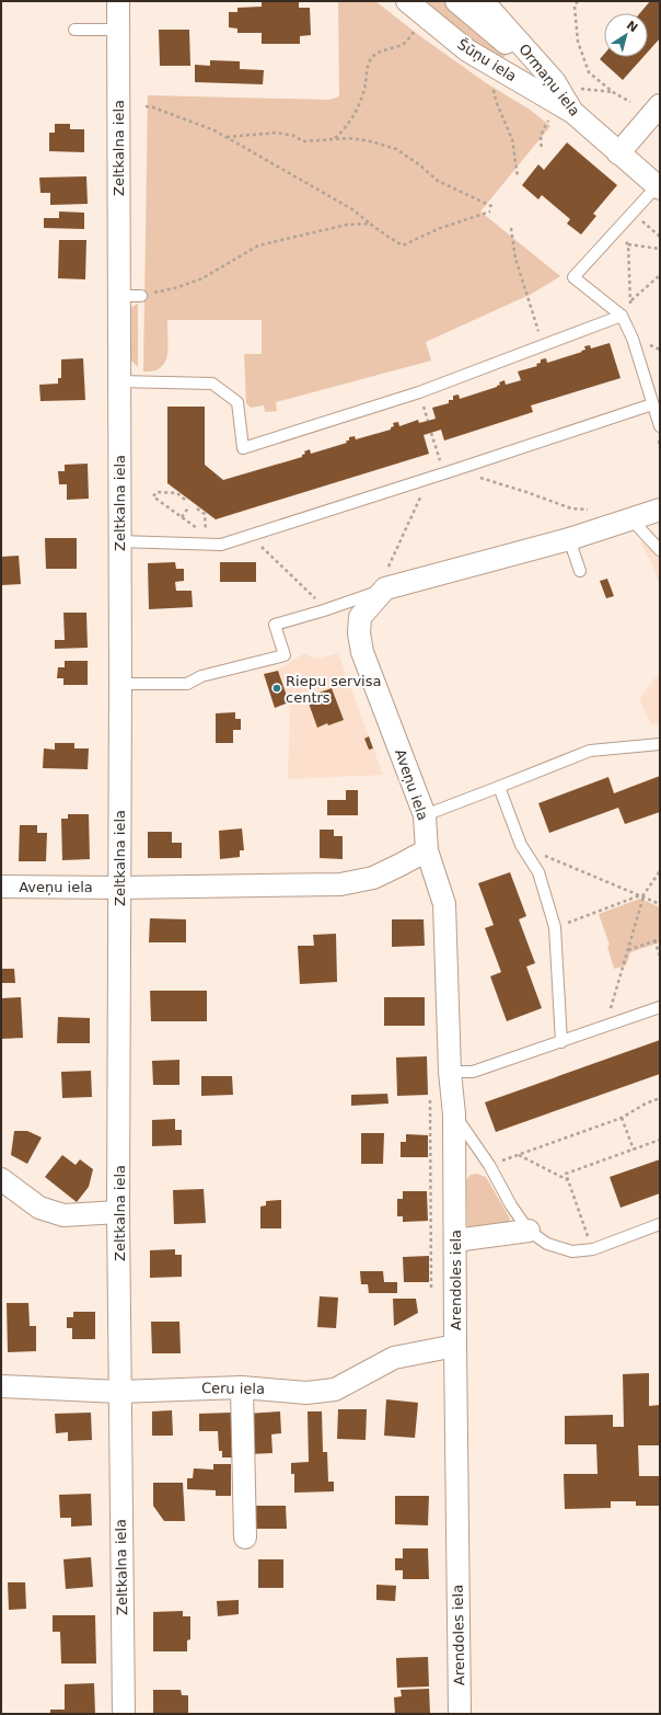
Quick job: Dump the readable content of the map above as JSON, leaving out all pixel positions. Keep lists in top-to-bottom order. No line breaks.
{"streets":{"street":["Šūņu iela","Ormaņu iela","Zeltkalna iela","Aveņu iela","Arendoles iela","Ceru iela"]},"crossings":[["Šūņu iela","Ormaņu iela"],["Zeltkalna iela","Aveņu iela"],["Zeltkalna iela","Ceru iela"],["Aveņu iela","Arendoles iela"],["Arendoles iela","Ceru iela"]],"places":["Riepu servisa centrs"],"north":"top right"}
